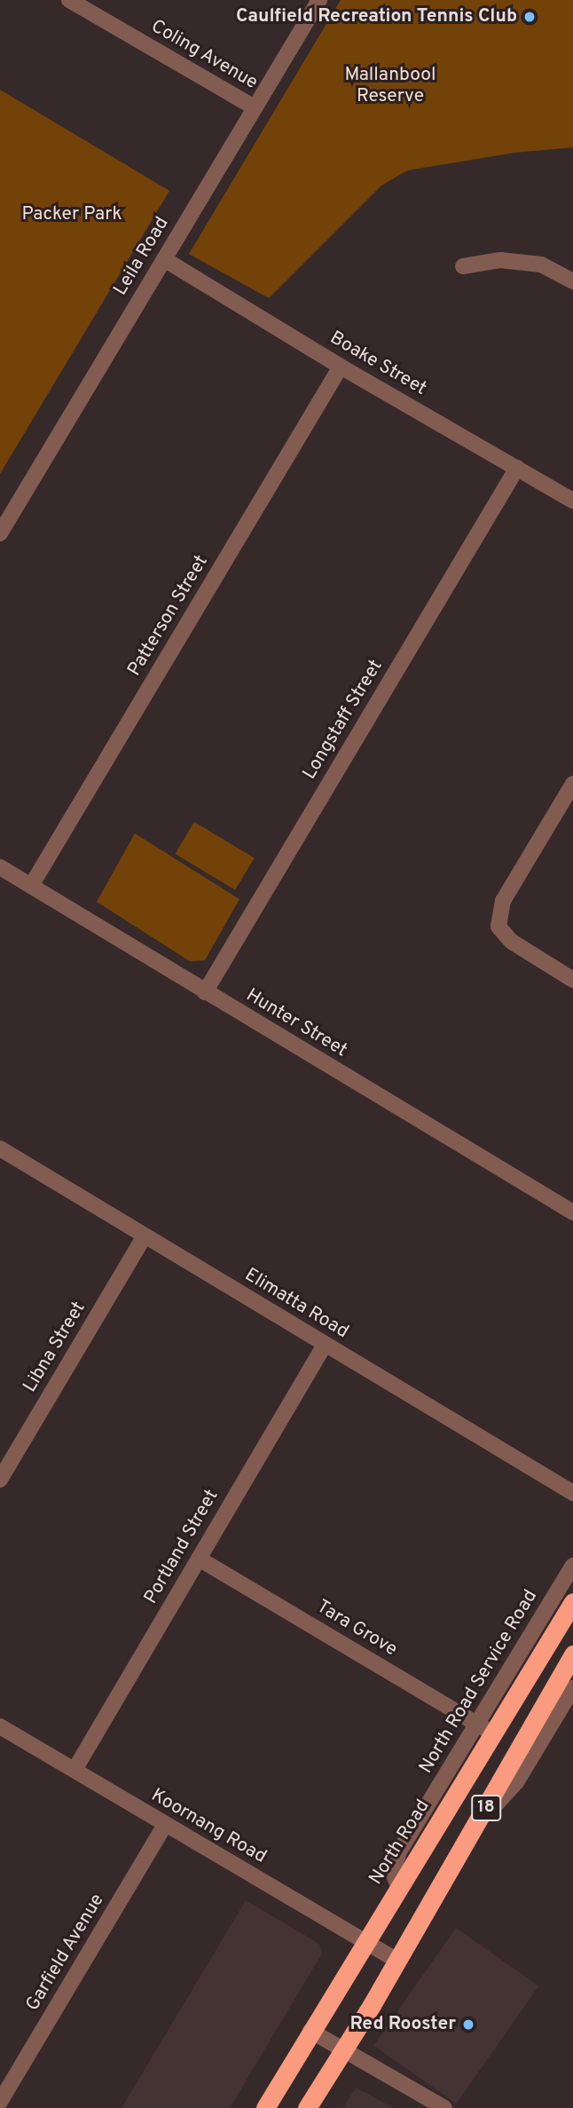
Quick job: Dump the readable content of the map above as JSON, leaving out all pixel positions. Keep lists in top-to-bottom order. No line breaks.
{"streets":{"highway":["18","North Road"],"street":["Coling Avenue","Leila Road","Boake Street","Patterson Street","Longstaff Street","Hunter Street","Elimatta Road","Libna Street","Portland Street","Tara Grove","North Road Service Road","Koornang Road","Garfield Avenue"]},"crossings":[["Coling Avenue","Leila Road"],["Leila Road","Boake Street"],["Boake Street","Patterson Street"],["Boake Street","Longstaff Street"],["Patterson Street","Hunter Street"],["Longstaff Street","Hunter Street"],["Elimatta Road","Libna Street"],["Elimatta Road","Portland Street"],["Portland Street","Tara Grove"],["Portland Street","Koornang Road"],["Tara Grove","North Road Service Road"],["Tara Grove","North Road"],["North Road Service Road","North Road"],["18","Koornang Road"],["Koornang Road","North Road"],["Koornang Road","Garfield Avenue"]],"parks":["Mallanbool Reserve","Packer Park"],"places":["Caulfield Recreation Tennis Club","Red Rooster"]}
